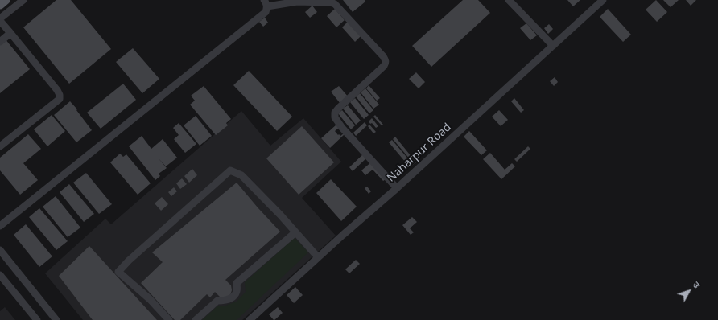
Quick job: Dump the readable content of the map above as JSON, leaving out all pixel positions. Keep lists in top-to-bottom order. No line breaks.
{"streets":{"street":["Naharpur Road"]},"north":"top right"}
